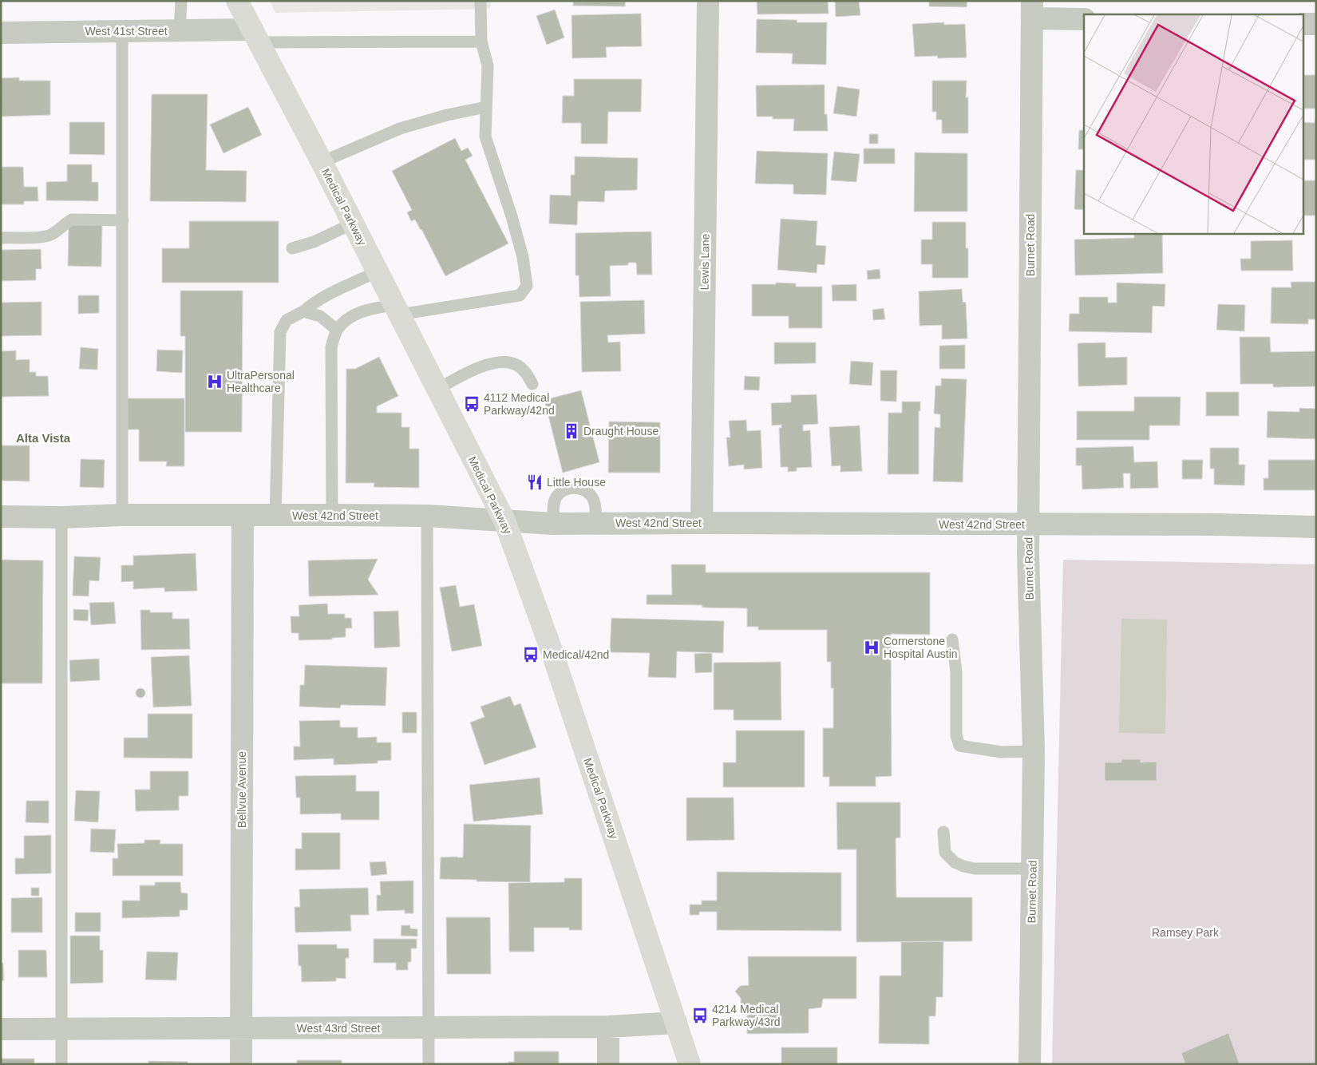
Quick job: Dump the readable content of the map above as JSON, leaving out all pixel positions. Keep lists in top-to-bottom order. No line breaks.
{"streets":{"street":["West 41st Street","Medical Parkway","Burnet Road","Lewis Lane","West 42nd Street","Bellvue Avenue","West 43rd Street"]},"crossings":[["West 41st Street","Medical Parkway"],["Medical Parkway","West 42nd Street"],["Medical Parkway","West 43rd Street"],["Burnet Road","West 42nd Street"],["Lewis Lane","West 42nd Street"],["West 42nd Street","Bellvue Avenue"],["Bellvue Avenue","West 43rd Street"]],"districts":["Alta Vista"],"parks":["Ramsey Park"],"places":{"hospital":["UltraPersonal Healthcare","Cornerstone Hospital Austin"],"bus stop":["4112 Medical Parkway/42nd","Medical/42nd","4214 Medical Parkway/43rd"],"building":["Draught House"],"restaurant":["Little House"]}}
